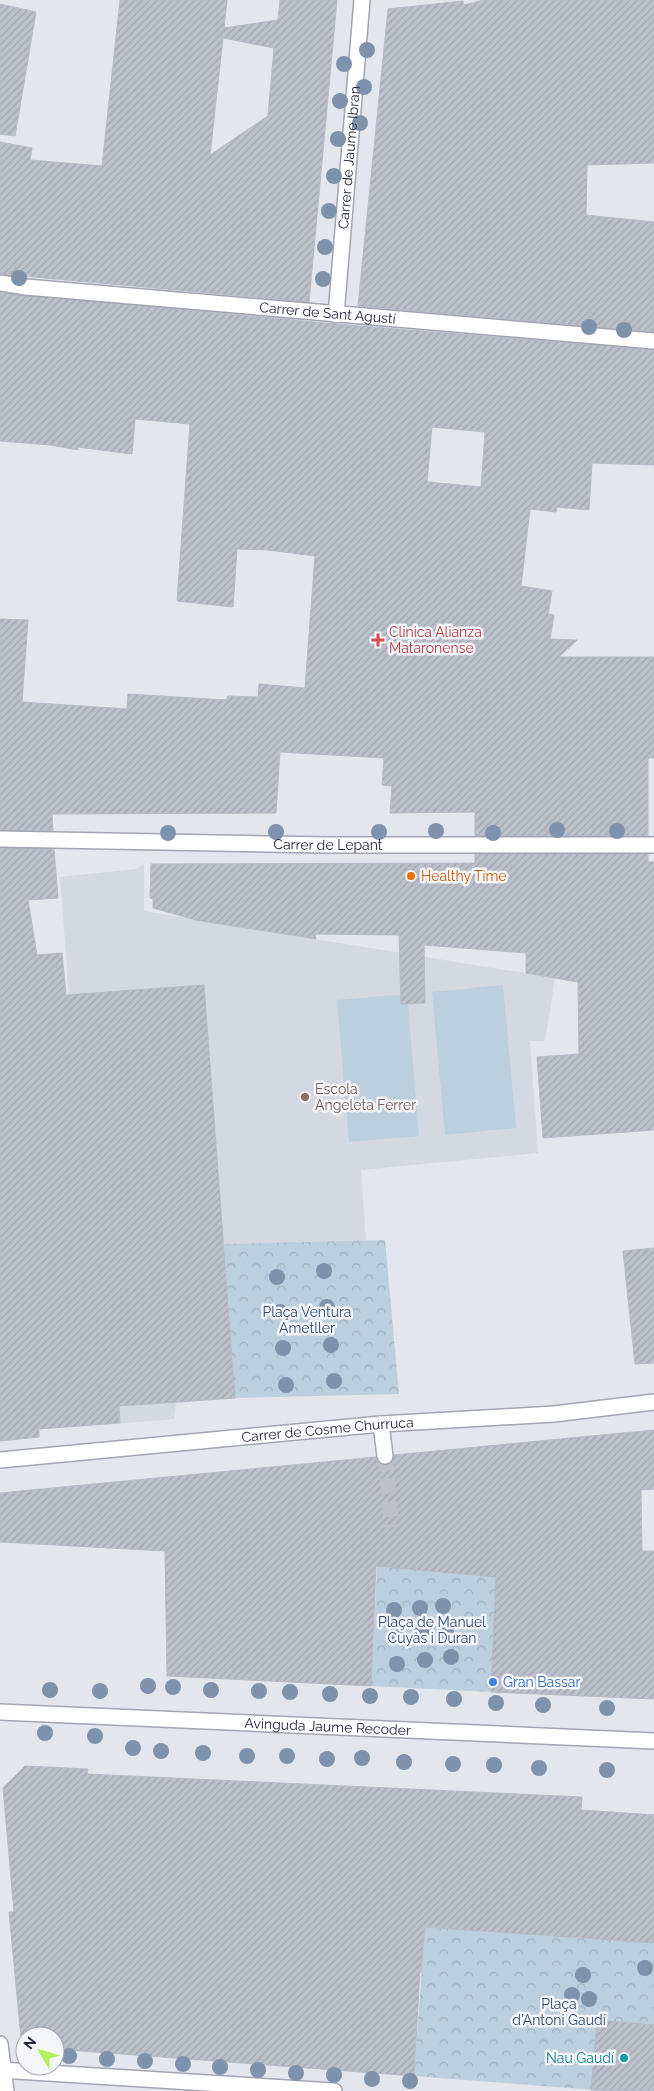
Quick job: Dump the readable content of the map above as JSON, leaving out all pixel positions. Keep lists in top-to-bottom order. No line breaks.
{"streets":{"street":["Carrer de Jaume Ibran","Carrer de Sant Agustí","Carrer de Lepant","Carrer de Cosme Churruca","Avinguda Jaume Recoder"]},"crossings":[["Carrer de Jaume Ibran","Carrer de Sant Agustí"]],"parks":["Plaça Ventura Ametller","Plaça de Manuel Cuyàs i Duran","Plaça d'Antoni Gaudí"],"places":{"health":["Clinica Alianza Mataronense"],"other":["Healthy Time","Escola Angeleta Ferrer","Gran Bassar","Nau Gaudí"]},"north":"top left"}
